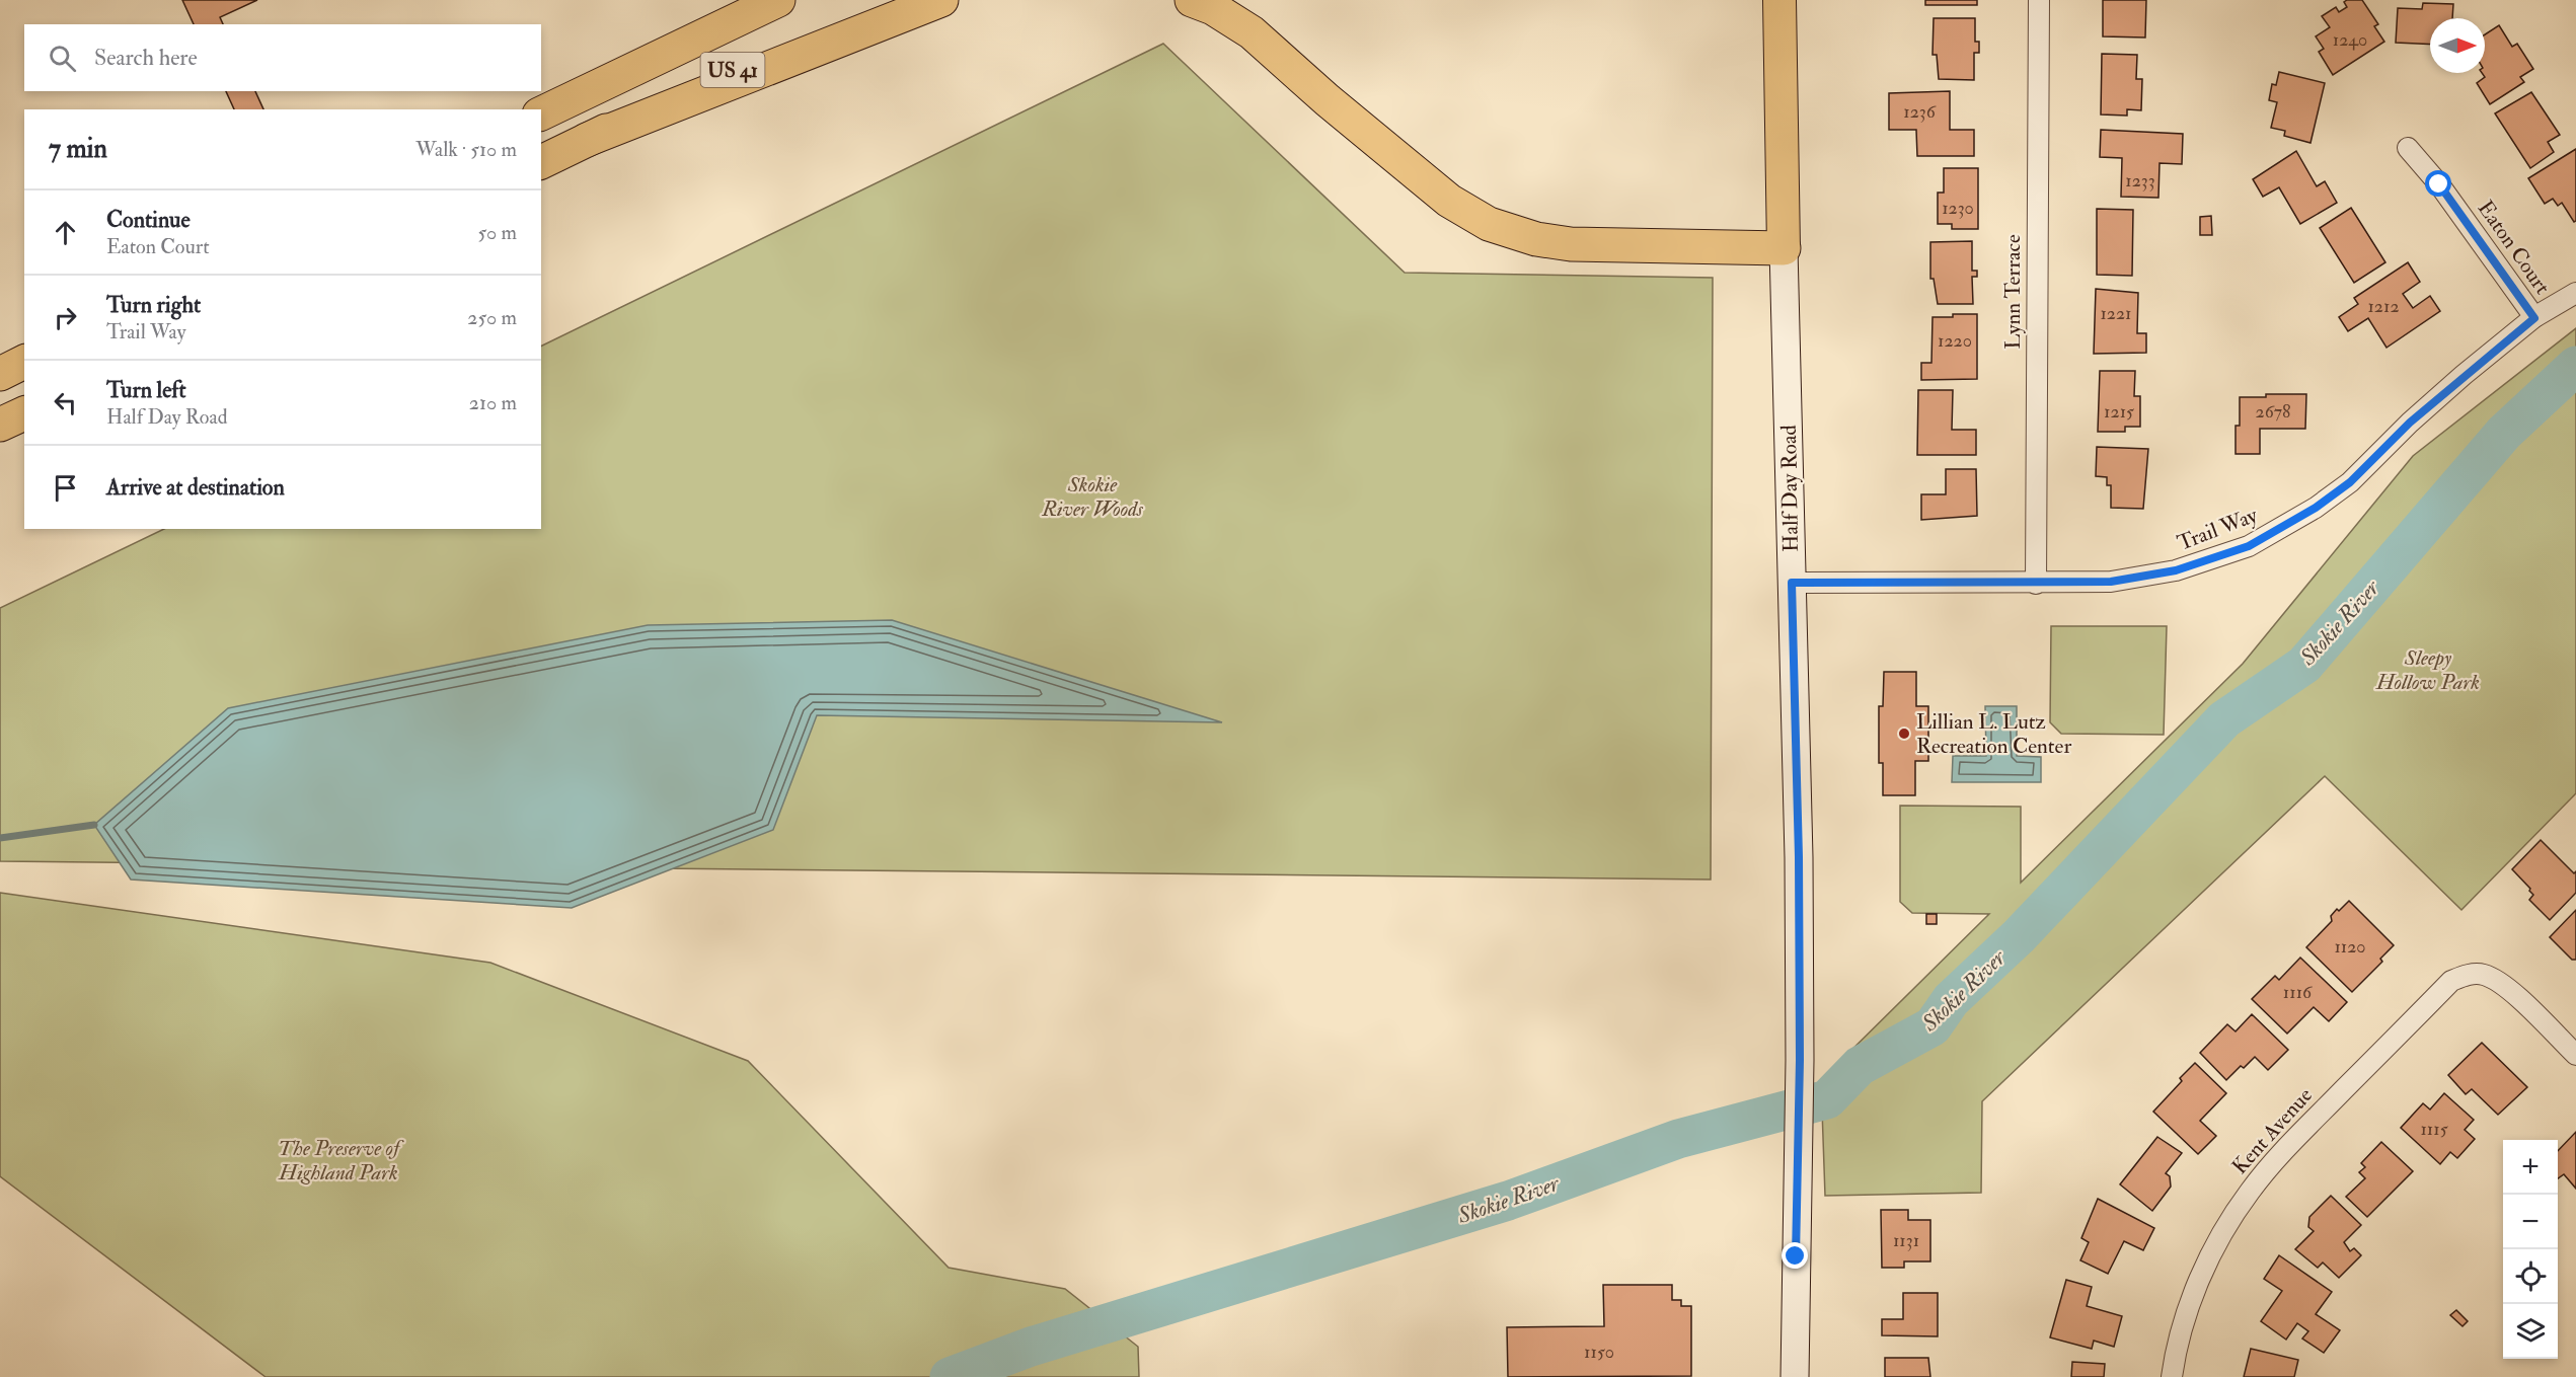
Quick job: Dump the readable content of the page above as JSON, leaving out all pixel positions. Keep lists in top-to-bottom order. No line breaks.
{"streets":{"highway":["US 41"],"main road":["Half Day Road"],"street":["Eaton Court","Lynn Terrace","Trail Way","Kent Avenue"]},"crossings":[["Eaton Court","Trail Way"],["Lynn Terrace","Trail Way"],["Half Day Road","Trail Way"]],"water":["Skokie River"],"parks":["Skokie River Woods","Sleepy Hollow Park","The Preserve of Highland Park"],"places":["Lillian L. Lutz Recreation Center"],"house_numbers":["1240","1236","1233","1230","1212","1221","1220","1215","2678","1120","1116","1115","1131","1150"],"north":"right","page":{"search":"Search here","heading":["7 min","Walk · 510 m"],"list":[["Continue","Eaton Court","50 m"],["Turn right","Trail Way","250 m"],["Turn left","Half Day Road","210 m"],"Arrive at destination"],"map_buttons":["+","−"]}}
